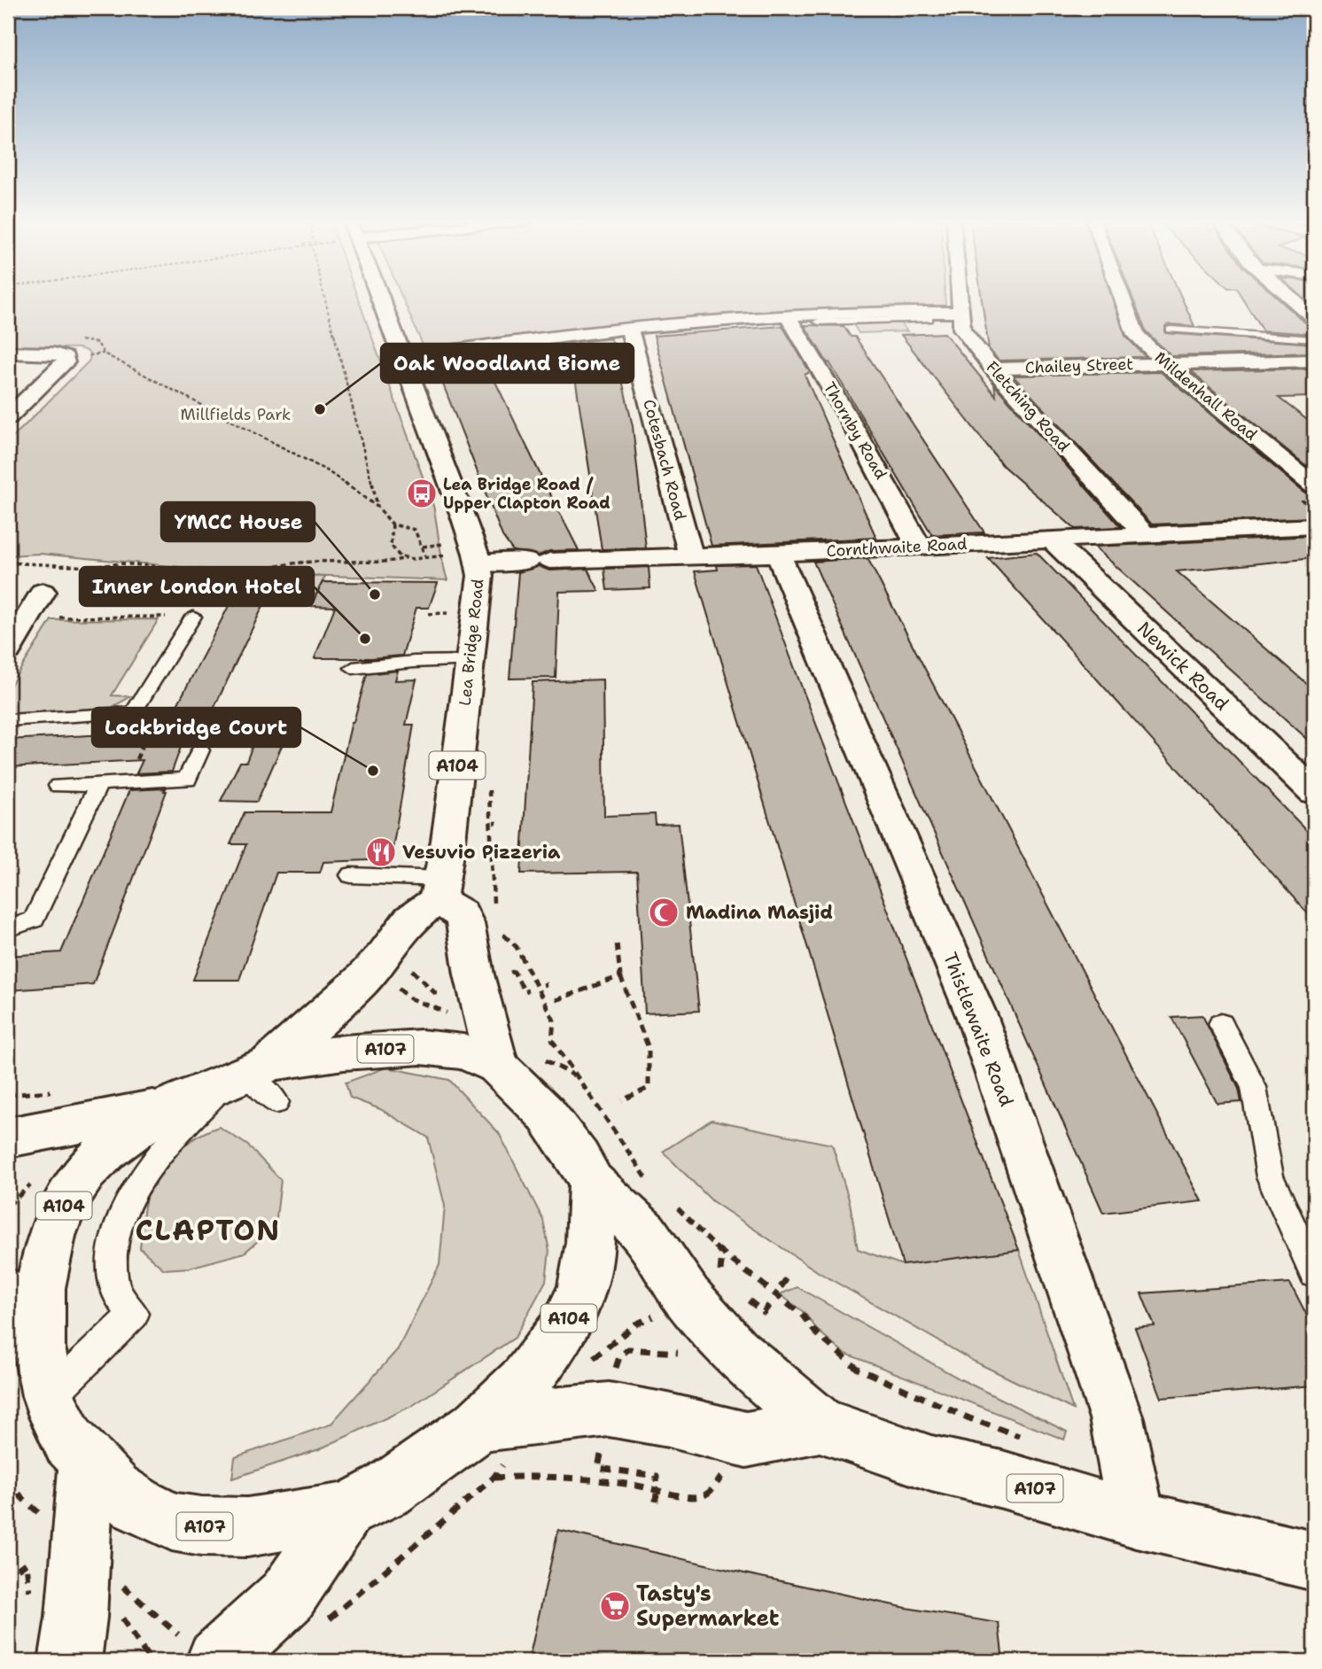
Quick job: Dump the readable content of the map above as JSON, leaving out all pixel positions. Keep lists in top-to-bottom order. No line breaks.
{"streets":{"main road":["Chailey Street","Mildenhall Road","Fletching Road","Thornby Road","Cotesbach Road","Cornthwaite Road","Lea Bridge Road","Newick Road","A104","Thistlewaite Road","A107"]},"crossings":[["Chailey Street","Mildenhall Road"],["Chailey Street","Fletching Road"],["Fletching Road","Cornthwaite Road"],["Thornby Road","Cornthwaite Road"],["Cotesbach Road","Cornthwaite Road"],["Cornthwaite Road","Lea Bridge Road"],["Cornthwaite Road","Newick Road"],["Cornthwaite Road","Thistlewaite Road"],["A104","A107"],["Thistlewaite Road","A107"]],"districts":["CLAPTON"],"parks":["Millfields Park"],"places":{"other":["Oak Woodland Biome","YMCC House","Inner London Hotel","Lockbridge Court"],"bus stop":["Lea Bridge Road / Upper Clapton Road"],"restaurant":["Vesuvio Pizzeria"],"mosque":["Madina Masjid"],"supermarket":["Tasty's Supermarket"]}}
